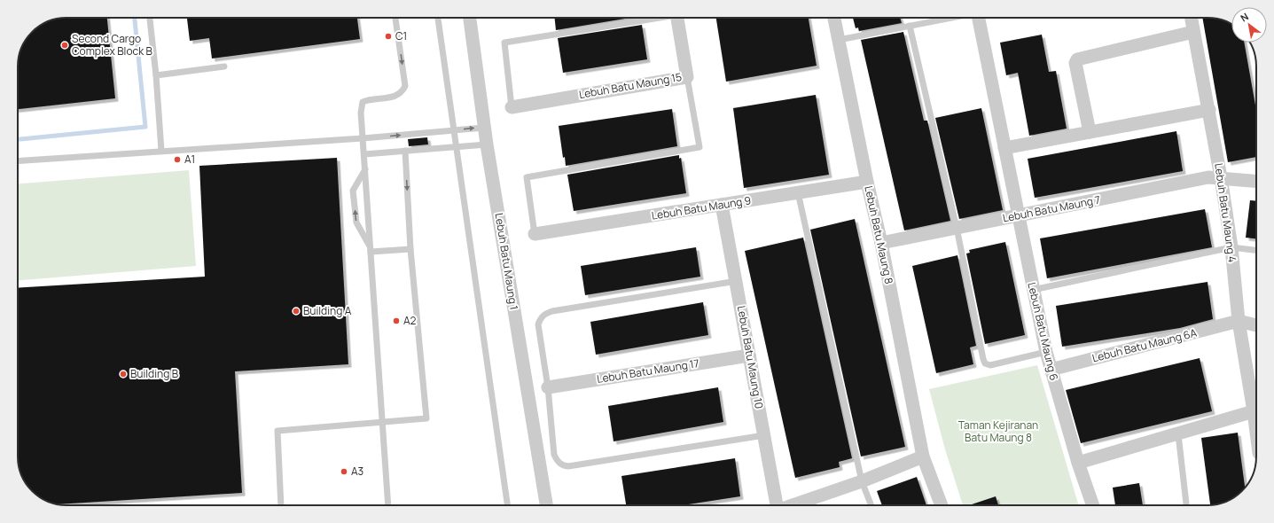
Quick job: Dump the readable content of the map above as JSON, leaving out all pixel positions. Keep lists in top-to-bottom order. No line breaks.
{"streets":{"street":["Lebuh Batu Maung 15","Lebuh Batu Maung 9","Lebuh Batu Maung 7","Lebuh Batu Maung 4","Lebuh Batu Maung 8","Lebuh Batu Maung 1","Lebuh Batu Maung 6","Lebuh Batu Maung 6A","Lebuh Batu Maung 10","Lebuh Batu Maung 17"]},"crossings":[["Lebuh Batu Maung 9","Lebuh Batu Maung 8"],["Lebuh Batu Maung 9","Lebuh Batu Maung 10"],["Lebuh Batu Maung 7","Lebuh Batu Maung 4"],["Lebuh Batu Maung 7","Lebuh Batu Maung 8"],["Lebuh Batu Maung 7","Lebuh Batu Maung 6"],["Lebuh Batu Maung 4","Lebuh Batu Maung 6A"],["Lebuh Batu Maung 6","Lebuh Batu Maung 6A"],["Lebuh Batu Maung 10","Lebuh Batu Maung 17"]],"parks":["Taman Kejiranan Batu Maung 8"],"places":["C1","Second Cargo Complex Block B","A1","Building A","A2","Building B","A3"],"north":"top left"}
